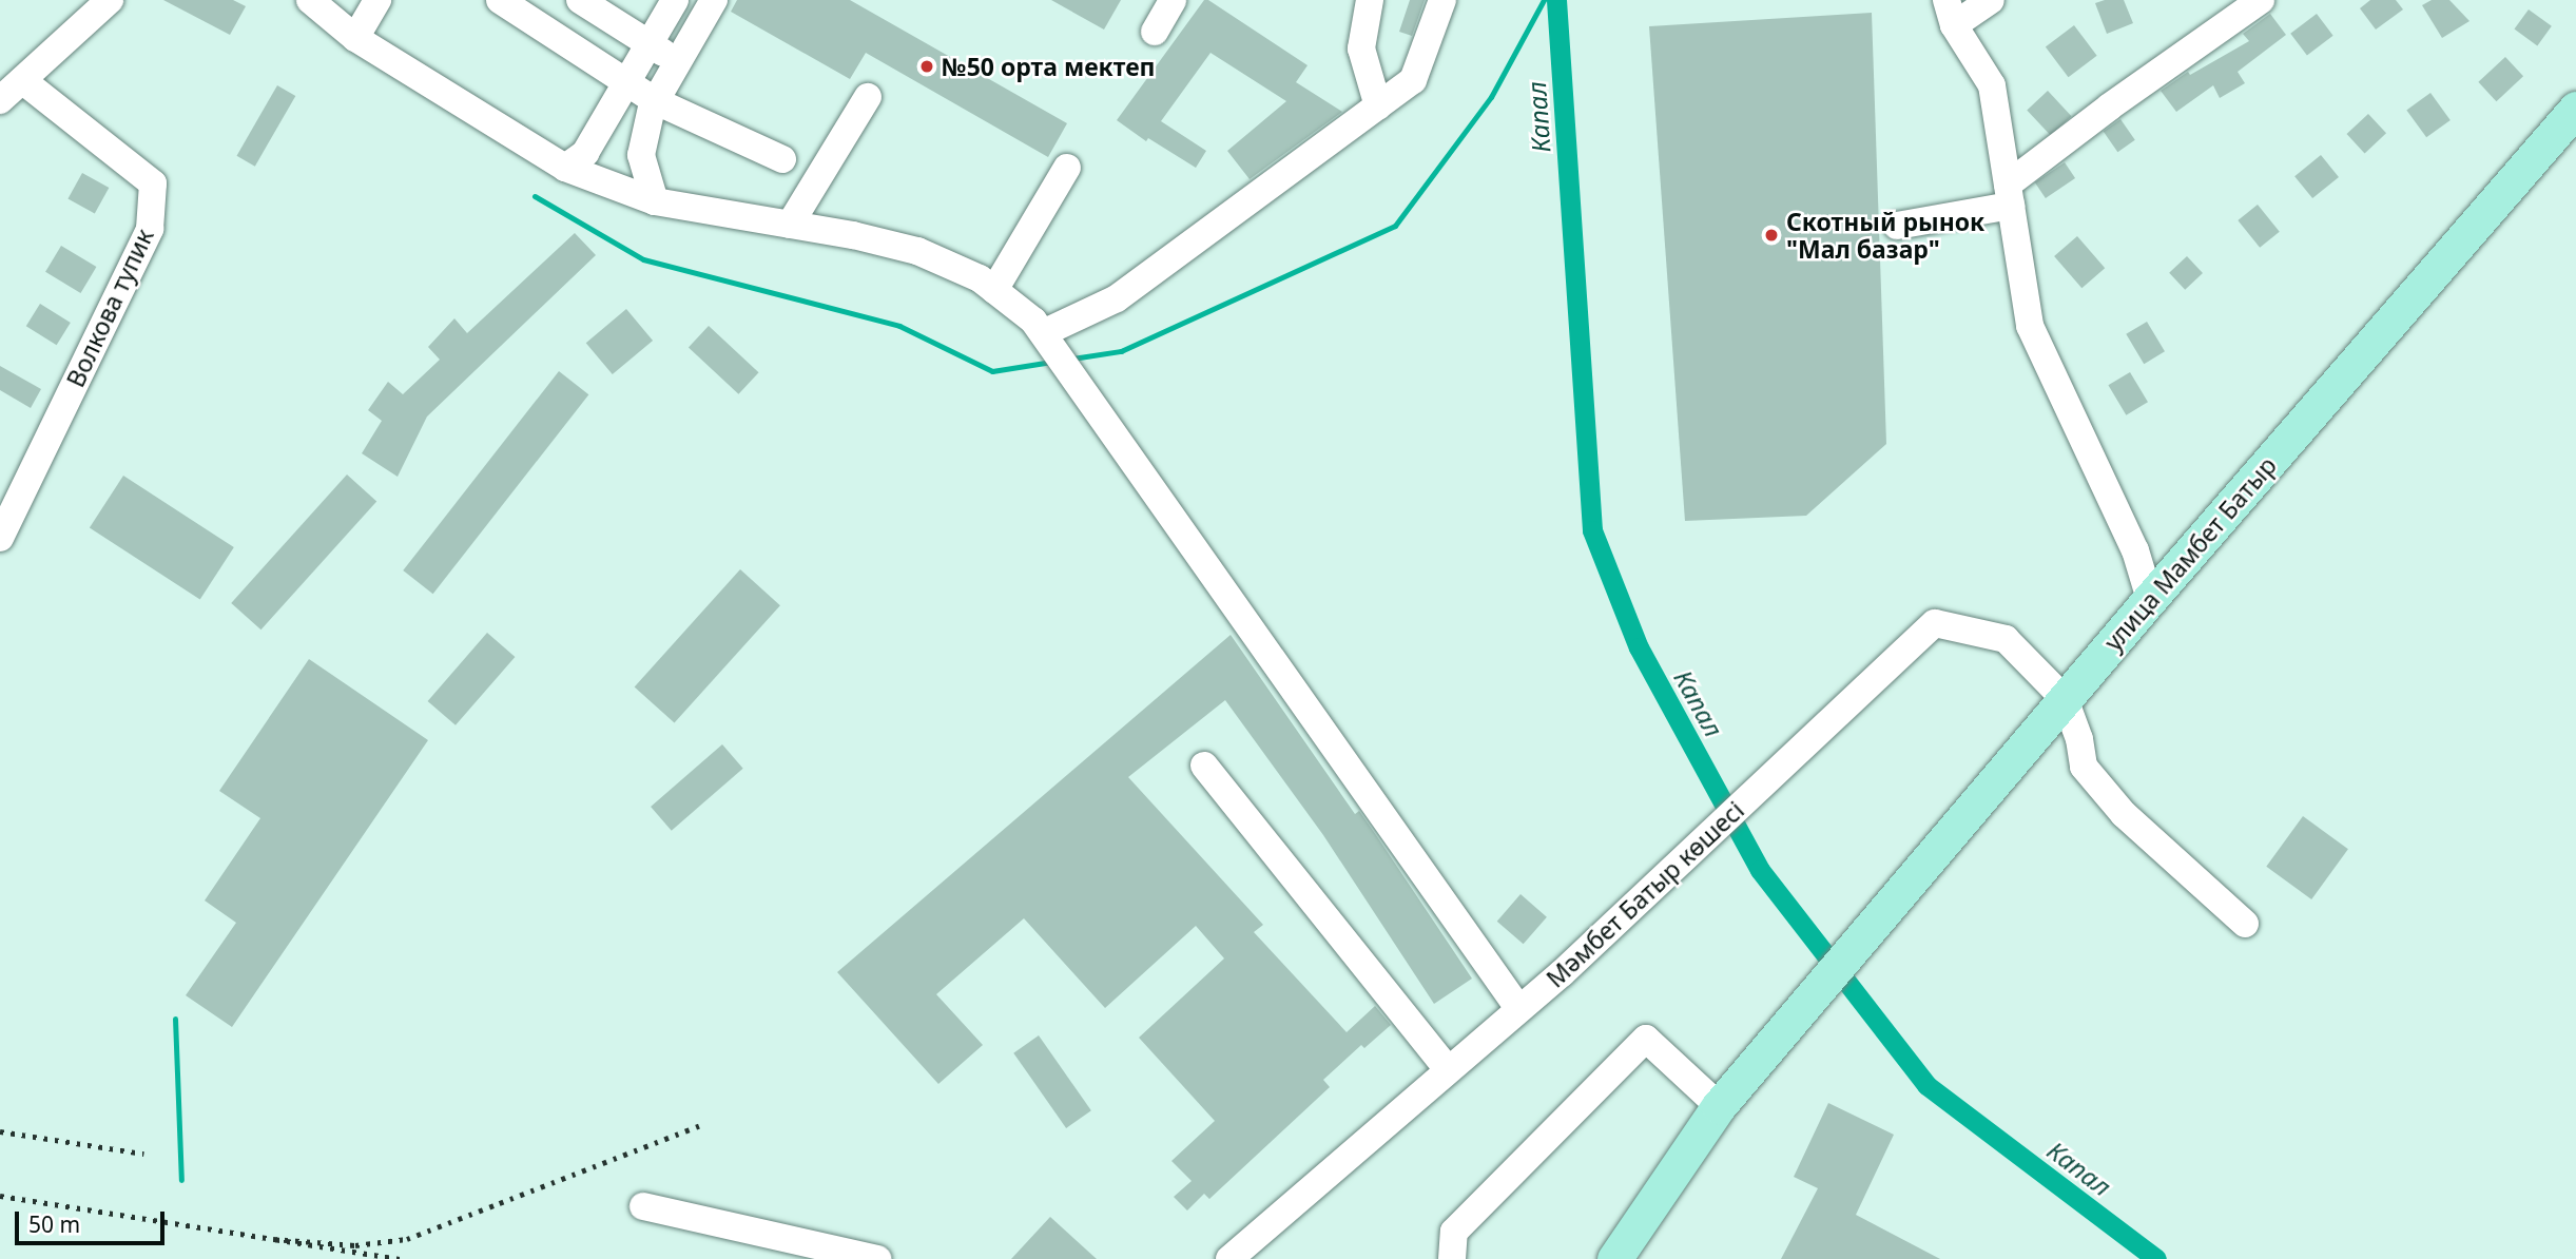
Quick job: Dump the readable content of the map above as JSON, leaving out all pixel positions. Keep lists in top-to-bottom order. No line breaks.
{"streets":{"main road":["улица Мамбет Батыр"],"street":["Волкова тупик","Мәмбет Батыр көшесі"]},"crossings":[["улица Мамбет Батыр","Мәмбет Батыр көшесі"]],"water":["Капал"],"places":["№50 орта мектеп","Скотный рынок \"Мал базар\""],"scale_bar":"50 m"}
